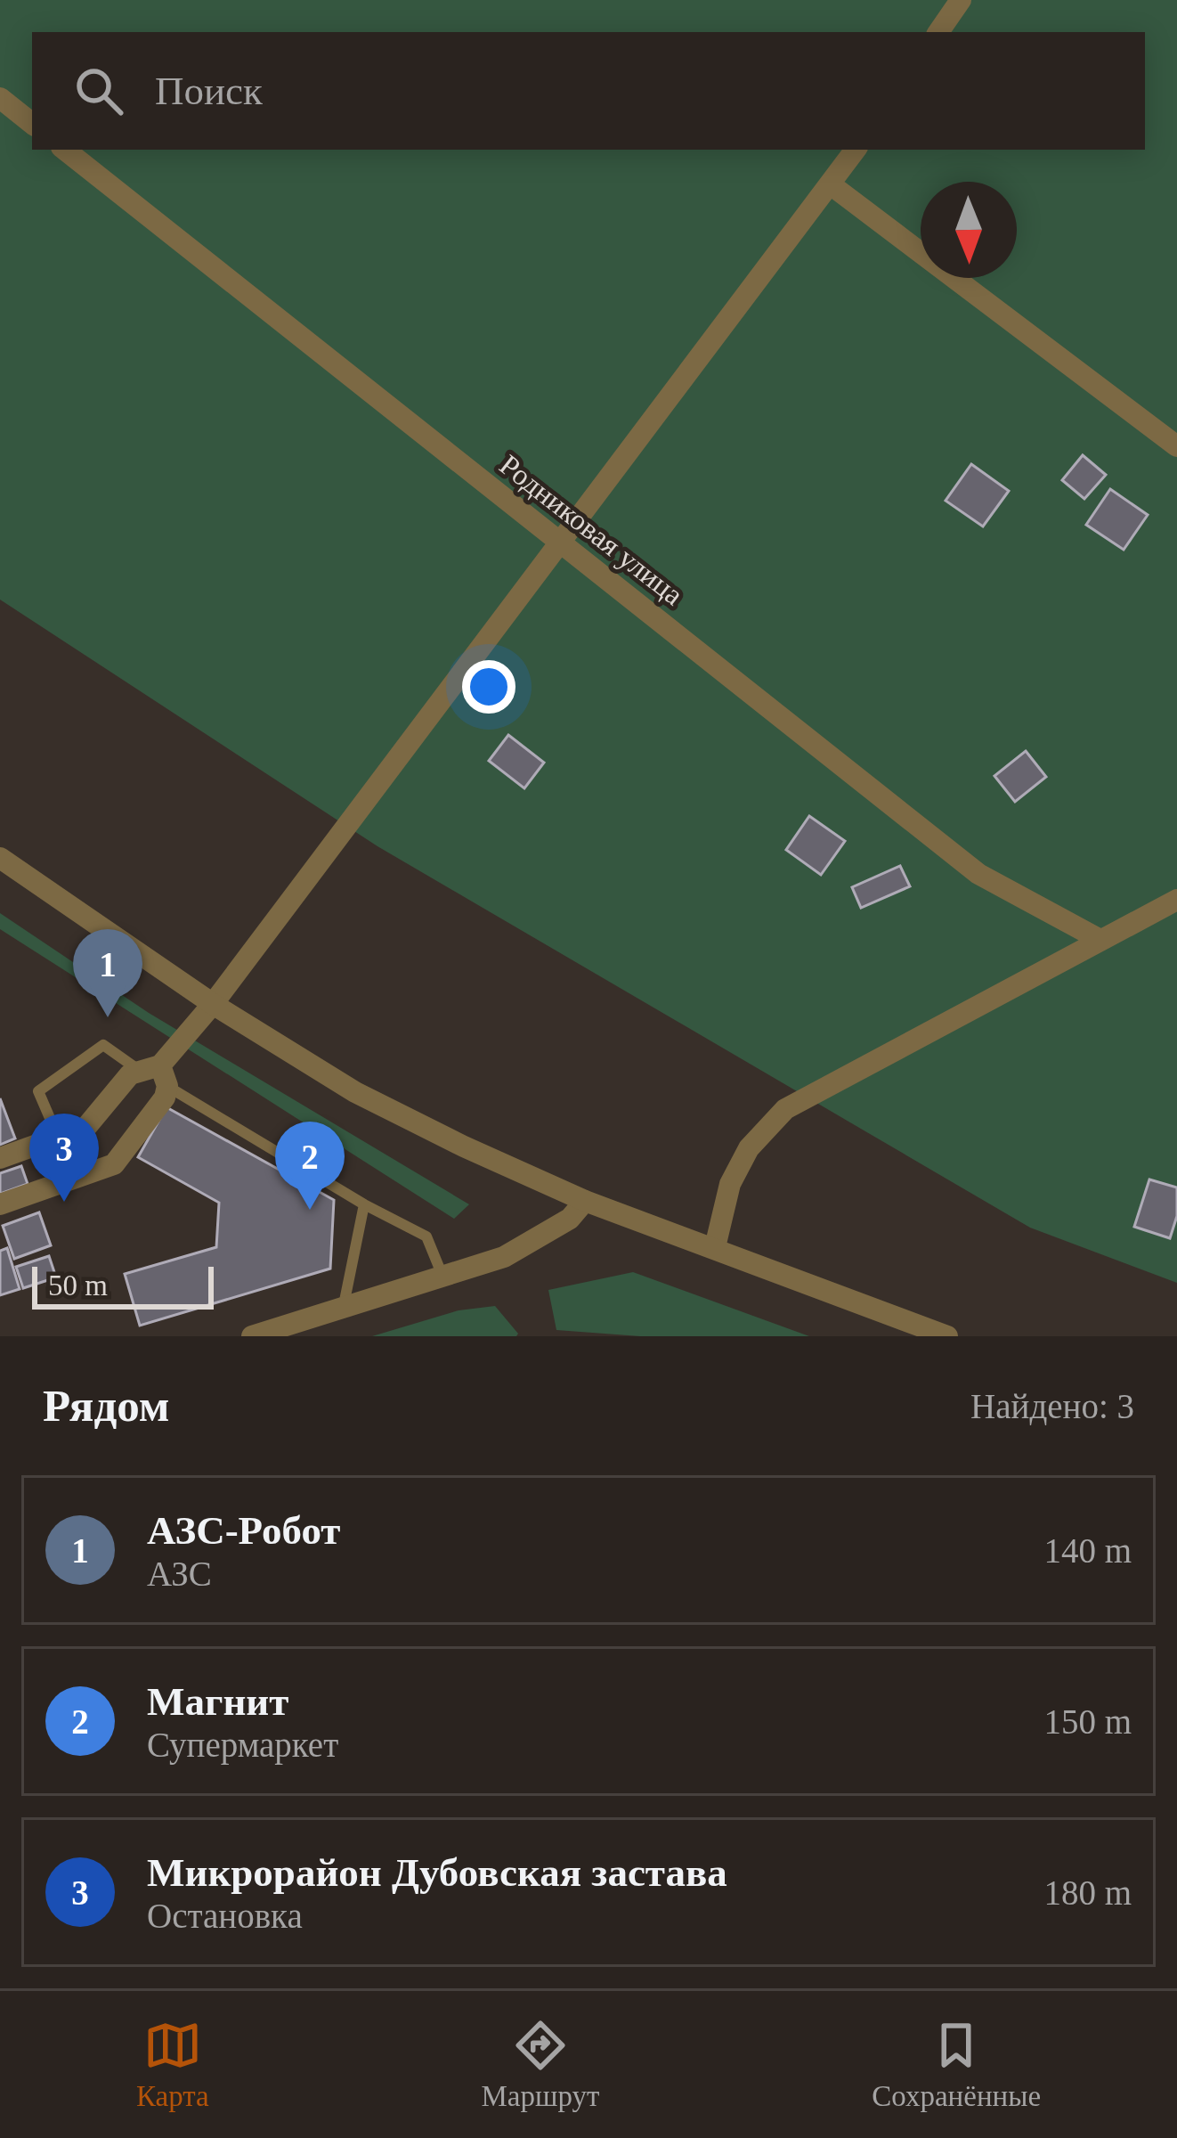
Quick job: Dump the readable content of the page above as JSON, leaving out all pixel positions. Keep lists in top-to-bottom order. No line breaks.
{"streets":{"street":["Родниковая улица"]},"scale_bar":"50 m","north":"bottom","page":{"search":"Поиск","pins":["1","3","2"],"scale":"50 m","heading":["Рядом","Найдено: 3"],"list":[{"mark":"1","name":"АЗС-Робот","note":"АЗС","value":"140 m"},{"mark":"2","name":"Магнит","note":"Супермаркет","value":"150 m"},{"mark":"3","name":"Микрорайон Дубовская застава","note":"Остановка","value":"180 m"}],"nav":["Карта","Маршрут","Сохранённые"]}}
